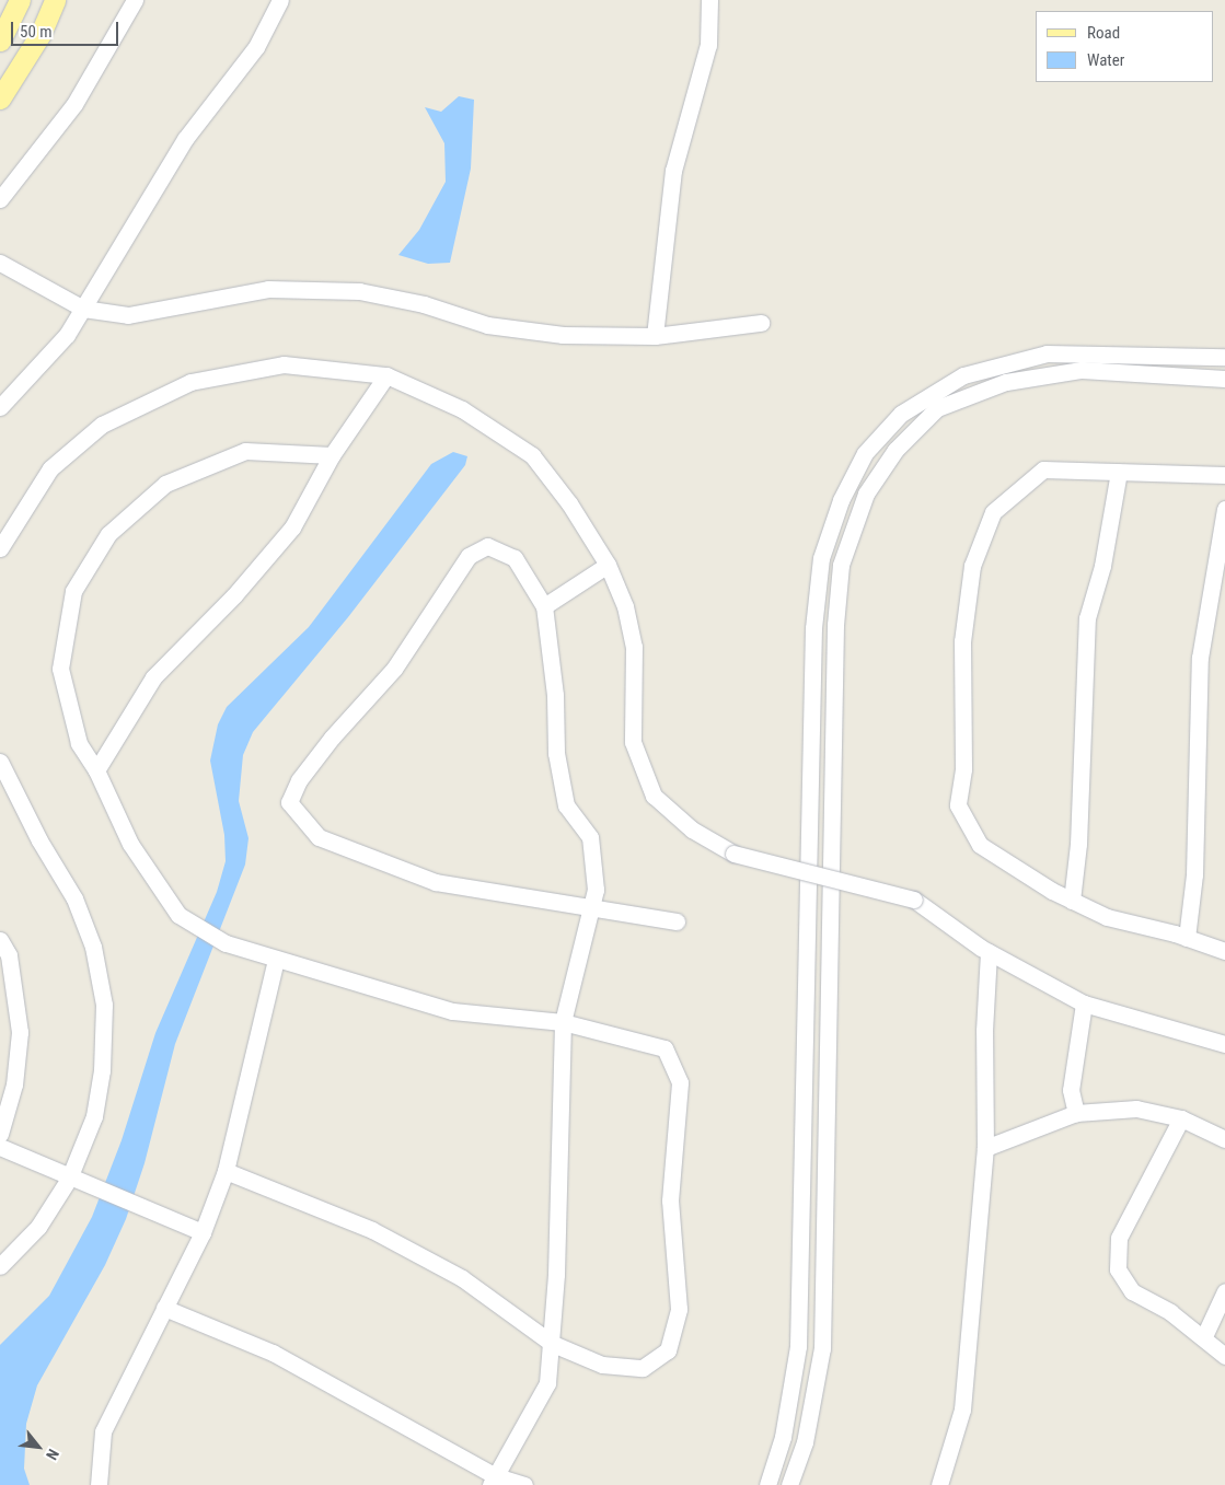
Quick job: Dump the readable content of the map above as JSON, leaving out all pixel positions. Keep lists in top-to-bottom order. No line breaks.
{"legend":["Road","Water"],"scale_bar":"50 m","north":"bottom right"}
